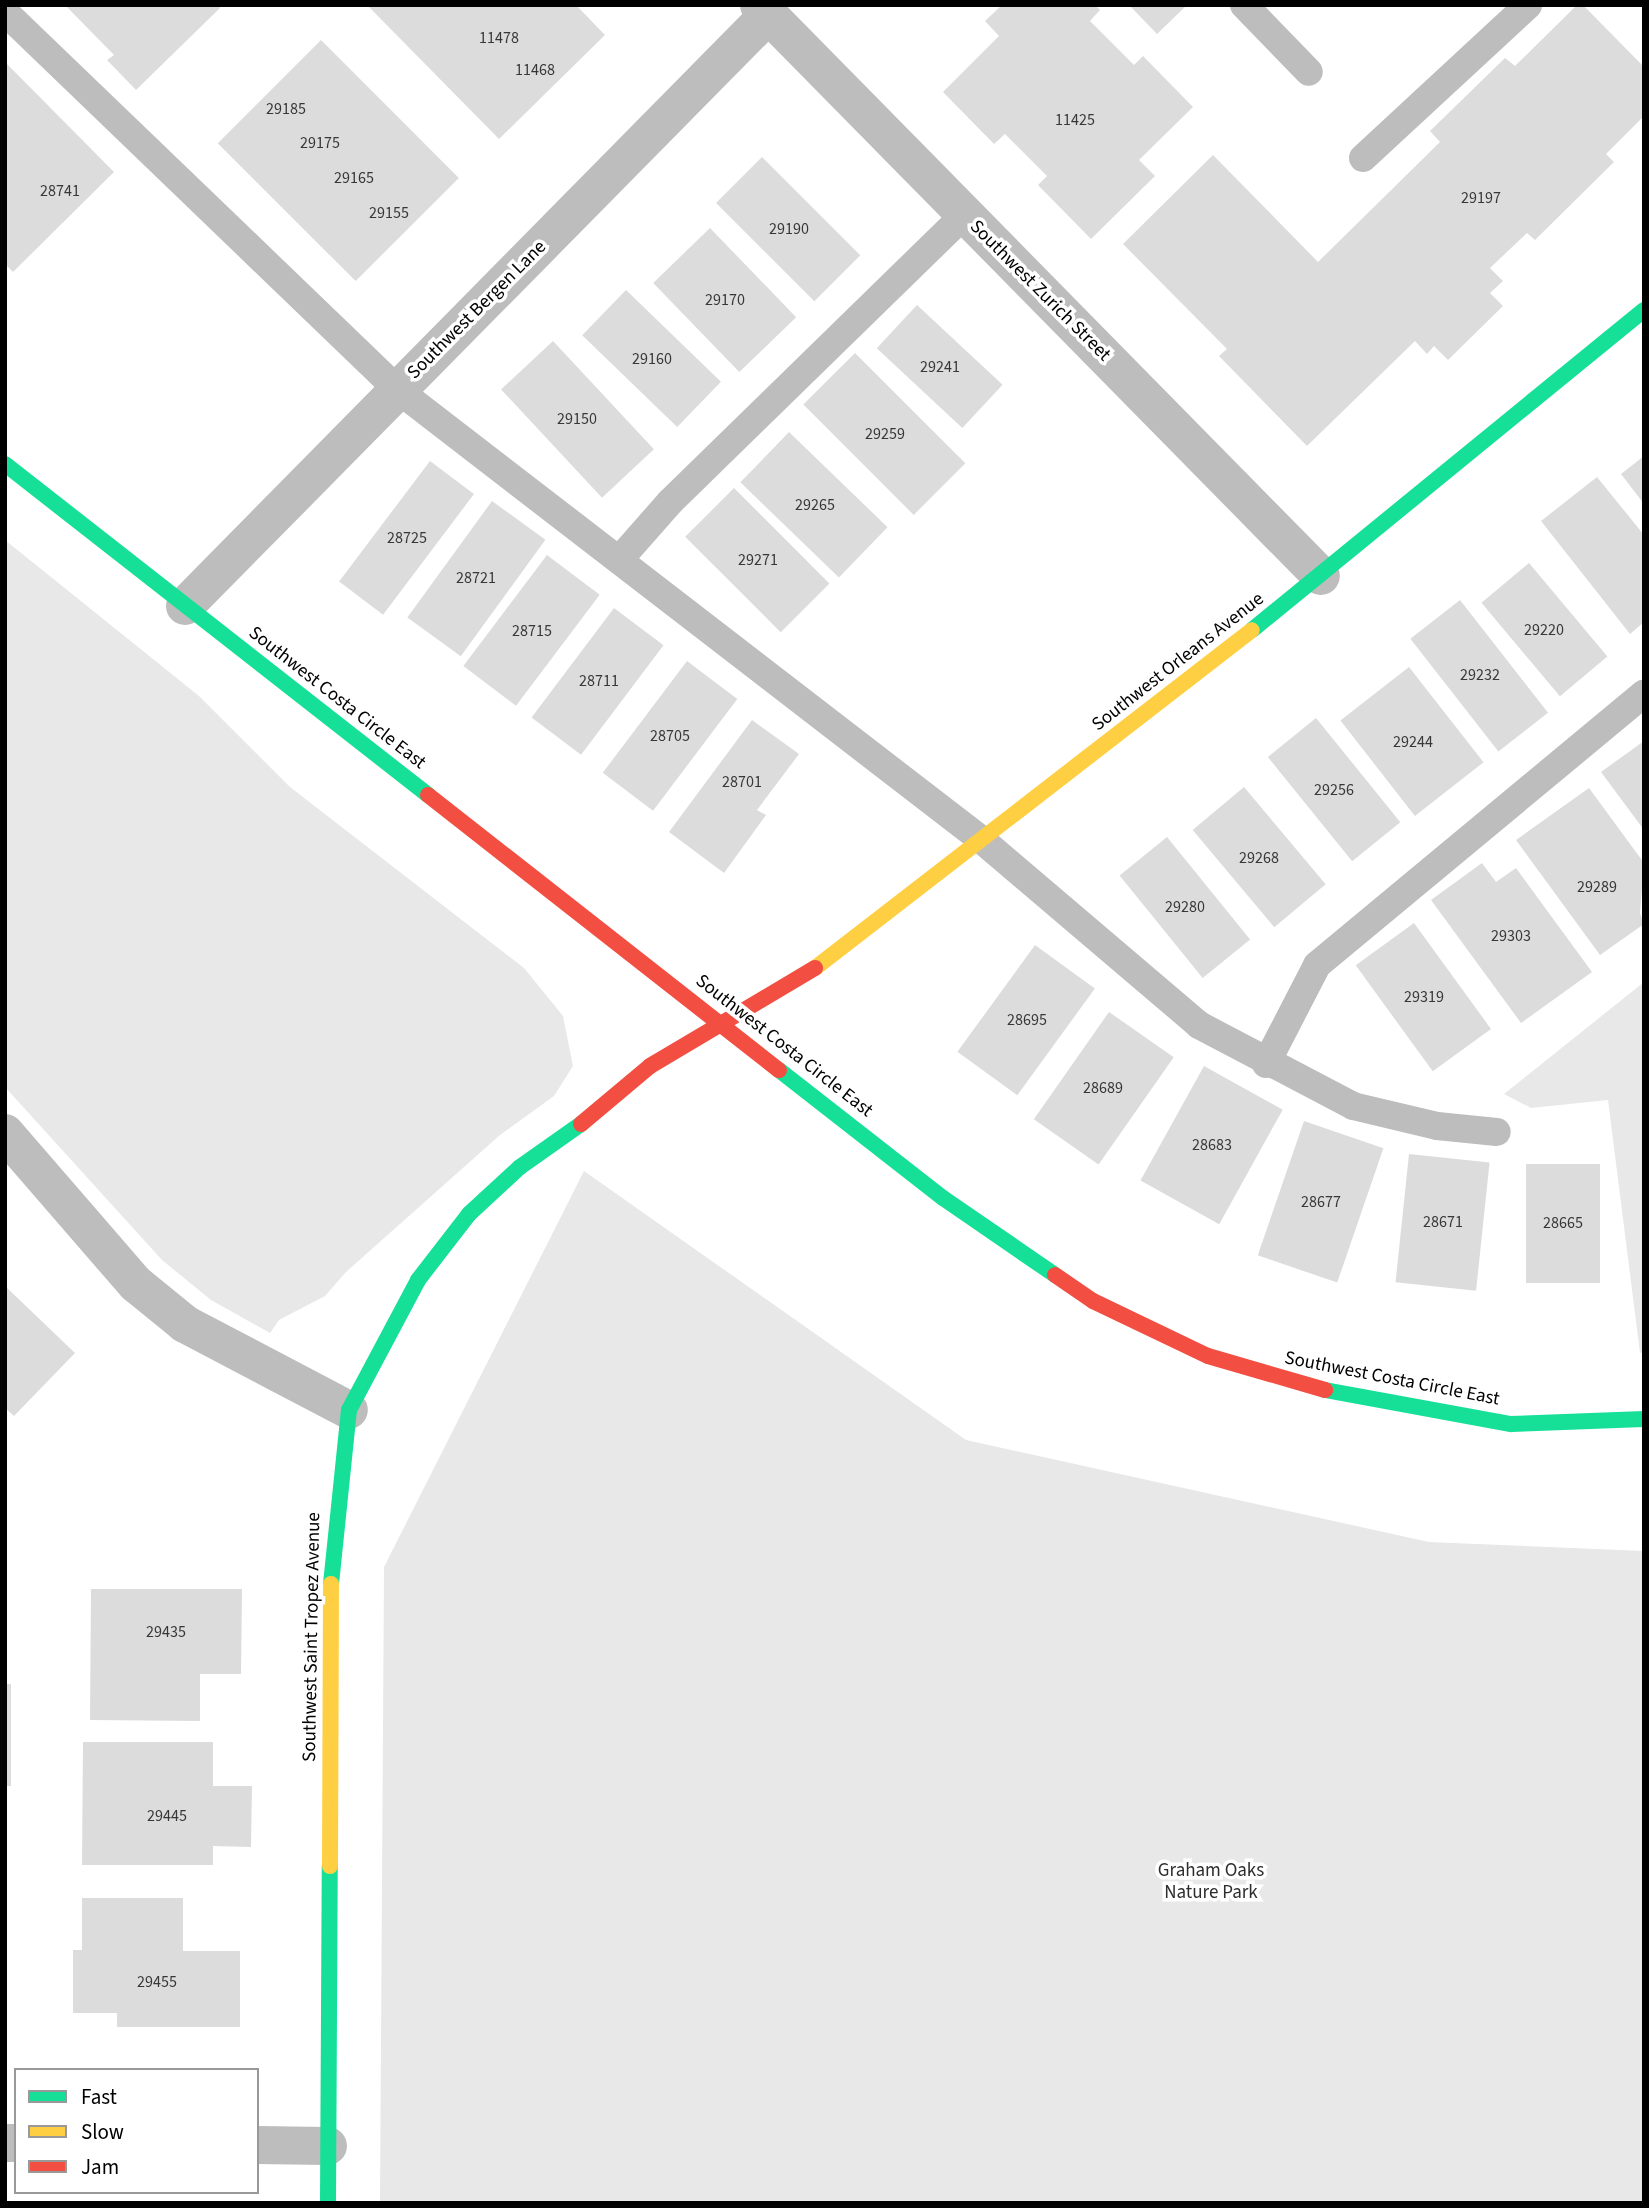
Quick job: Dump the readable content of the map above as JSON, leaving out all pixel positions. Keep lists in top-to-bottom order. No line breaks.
{"streets":{"street":["Southwest Zurich Street","Southwest Bergen Lane","Southwest Orleans Avenue","Southwest Costa Circle East","Southwest Saint Tropez Avenue"]},"crossings":[["Southwest Zurich Street","Southwest Bergen Lane"],["Southwest Zurich Street","Southwest Orleans Avenue"],["Southwest Bergen Lane","Southwest Costa Circle East"],["Southwest Orleans Avenue","Southwest Costa Circle East"],["Southwest Orleans Avenue","Southwest Saint Tropez Avenue"],["Southwest Costa Circle East","Southwest Saint Tropez Avenue"]],"parks":["Graham Oaks Nature Park"],"house_numbers":["11478","11468","29185","11425","29175","29165","28741","29197","29155","29190","29170","29160","29241","29150","29259","29265","28725","29271","28721","29220","28715","29232","28711","28705","29244","28701","29256","29268","29289","29280","29303","29319","28695","28689","28683","28677","28671","28665","29435","29445","29455"],"legend":["Fast","Slow","Jam"]}
